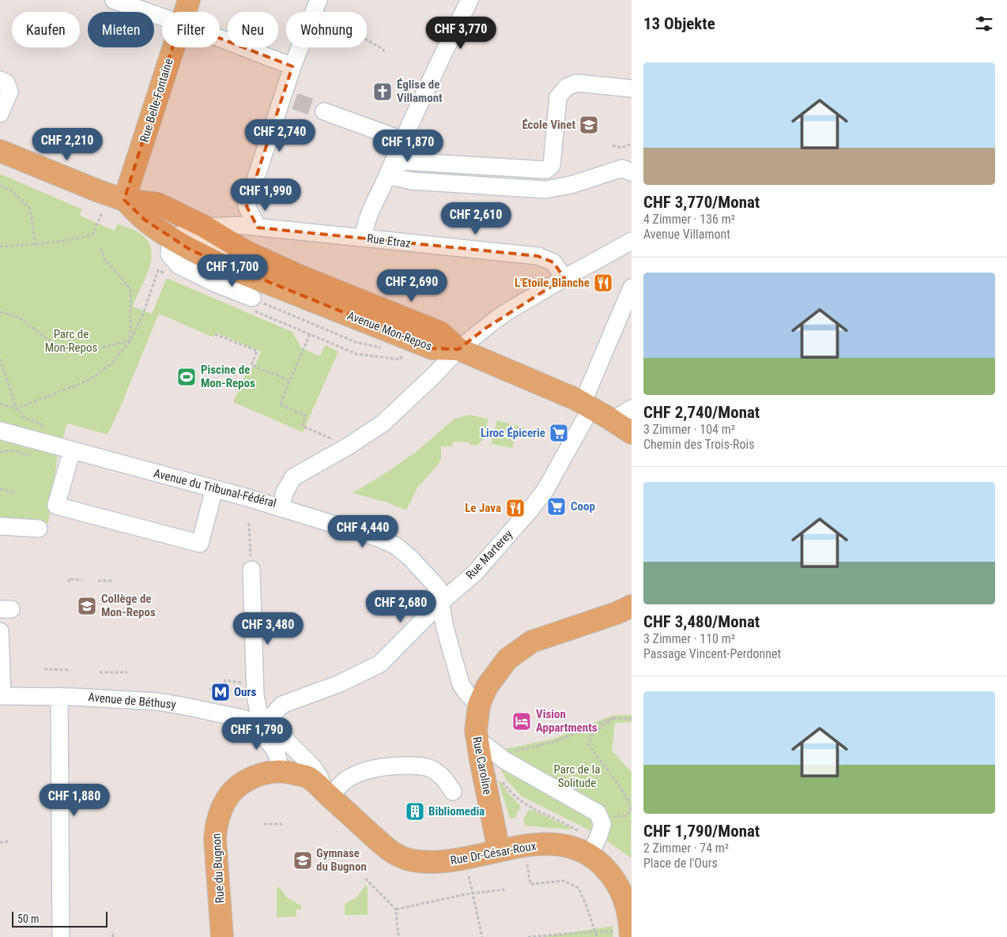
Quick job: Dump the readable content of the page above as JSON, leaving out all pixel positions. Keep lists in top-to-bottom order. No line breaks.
{"streets":{"main road":["Rue Belle-Fontaine","Avenue Mon-Repos","Rue Caroline","Rue Dr-César-Roux","Rue du Bugnon"],"street":["Rue Etraz","Avenue du Tribunal-Fédéral","Rue Marterey","Avenue de Béthusy"]},"crossings":[["Rue Belle-Fontaine","Avenue Mon-Repos"],["Rue Etraz","Avenue Mon-Repos"],["Rue Etraz","Avenue du Tribunal-Fédéral"],["Avenue Mon-Repos","Avenue du Tribunal-Fédéral"],["Rue Marterey","Avenue de Béthusy"],["Avenue de Béthusy","Rue Dr-César-Roux"],["Rue Caroline","Rue Dr-César-Roux"],["Rue Dr-César-Roux","Rue du Bugnon"]],"parks":["Parc de Mon-Repos","Parc de la Solitude"],"places":{"church":["Église de Villamont"],"school or university":["École Vinet","Collège de Mon-Repos","Gymnase du Bugnon"],"restaurant":["L'Etoile Blanche","Le Java"],"sports":["Piscine de Mon-Repos"],"supermarket":["Liroc Épicerie","Coop"],"metro station":["Ours"],"hotel":["Vision Appartments"],"building":["Bibliomedia"]},"scale_bar":"50 m","page":{"heading":"13 Objekte","chip":["Kaufen","Mieten","Filter","Neu","Wohnung"],"price":["CHF 3,770","CHF 2,740","CHF 2,210","CHF 1,870","CHF 1,990","CHF 2,610","CHF 1,700","CHF 2,690","CHF 4,440","CHF 2,680","CHF 3,480","CHF 1,790","CHF 1,880"],"list":[{"name":"CHF 3,770/Monat","note":"4 Zimmer · 136 m² · Avenue Villamont"},{"name":"CHF 2,740/Monat","note":"3 Zimmer · 104 m² · Chemin des Trois-Rois"},{"name":"CHF 3,480/Monat","note":"3 Zimmer · 110 m² · Passage Vincent-Perdonnet"},{"name":"CHF 1,790/Monat","note":"2 Zimmer · 74 m² · Place de l'Ours"}],"scale":"50 m"}}
